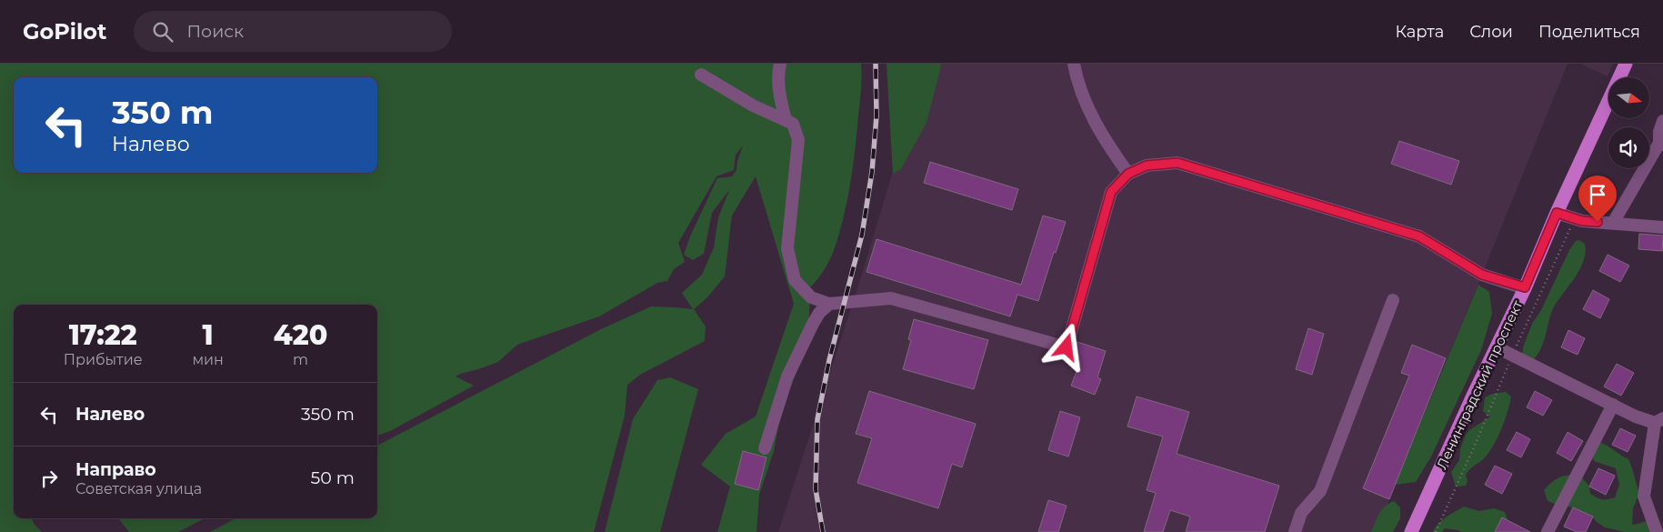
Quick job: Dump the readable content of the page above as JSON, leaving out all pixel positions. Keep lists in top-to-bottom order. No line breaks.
{"streets":{"main road":["Ленинградский проспект"]},"north":"right","page":{"header":"GoPilot","search":"Поиск","nav":["Карта","Слои","Поделиться"],"turn":["350 m","Налево"],"eta":["17:22","Прибытие","1","мин","420","m"],"list":[{"name":"Налево","value":"350 m"},{"name":"Направо","note":"Советская улица","value":"50 m"}]}}
